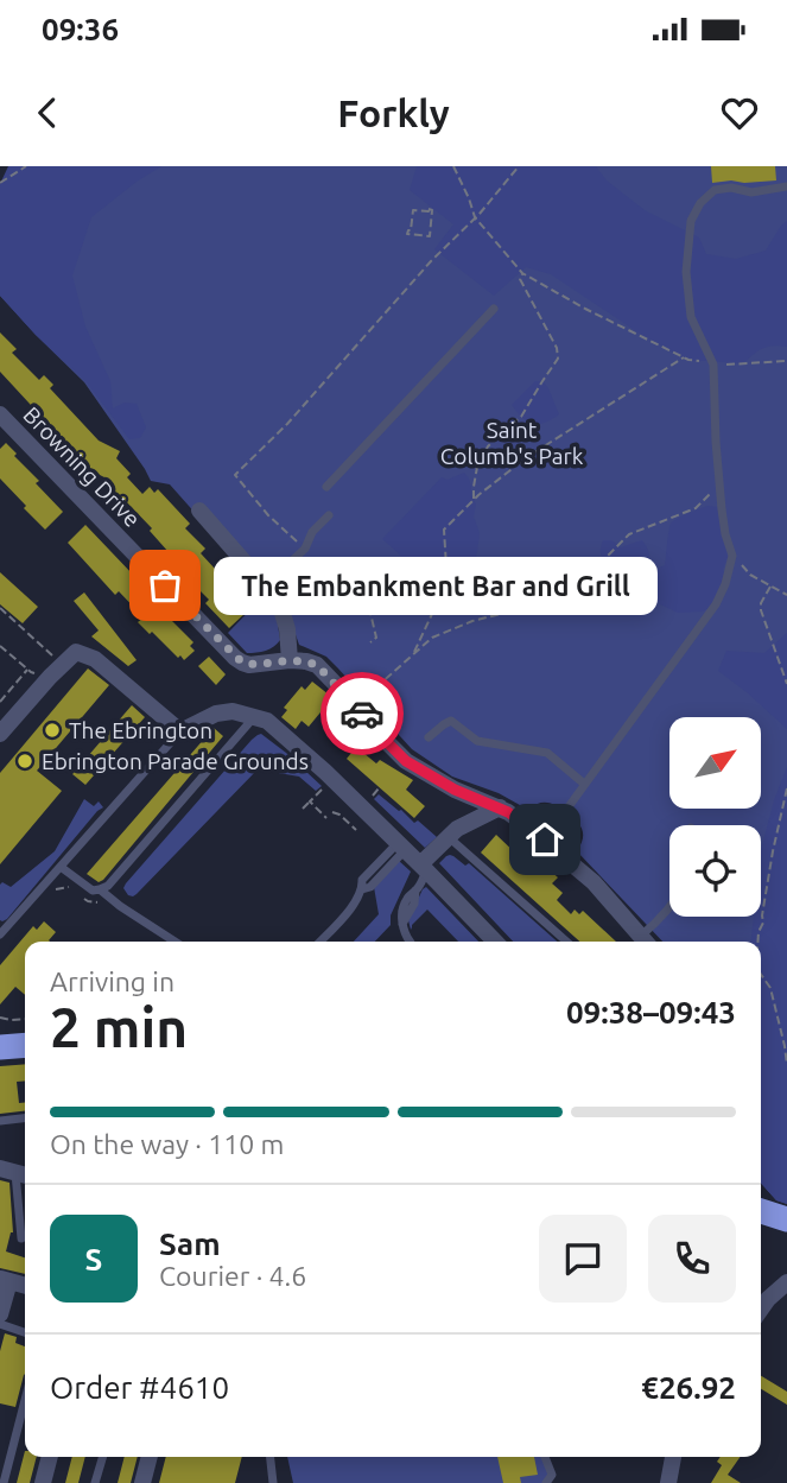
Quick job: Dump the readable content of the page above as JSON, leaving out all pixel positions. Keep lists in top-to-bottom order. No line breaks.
{"streets":{"street":["Browning Drive"]},"parks":["Saint Columb's Park"],"places":["The Embankment Bar and Grill","The Ebrington","Ebrington Parade Grounds"],"north":"top right","page":{"status":"09:36","header":"Forkly","bubble":"The Embankment Bar and Grill","heading":["2 min","Arriving in","09:38–09:43"],"panel":["Sam","Courier · 4.6","Order #4610","€26.92"],"bar":"On the way · 110 m","round":"S"}}
